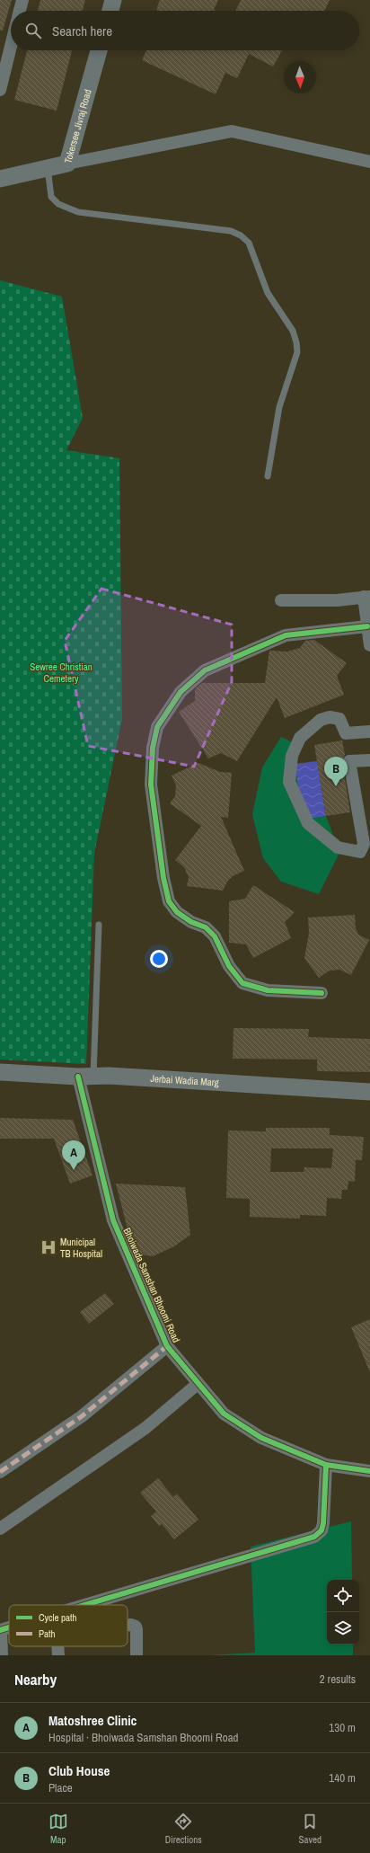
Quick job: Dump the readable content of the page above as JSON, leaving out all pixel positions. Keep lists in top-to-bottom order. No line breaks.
{"streets":{"main road":["Tokersee Jivraj Road","Jerbai Wadia Marg"],"street":["Bhoiwada Samshan Bhoomi Road"]},"crossings":[["Jerbai Wadia Marg","Bhoiwada Samshan Bhoomi Road"]],"parks":["Sewree Christian Cemetery"],"places":{"hospital":["Municipal TB Hospital"]},"legend":["Cycle path","Path"],"north":"bottom","page":{"search":"Search here","pins":["B","A"],"heading":["Nearby","2 results"],"list":[{"mark":"A","name":"Matoshree Clinic","note":"Hospital · Bhoiwada Samshan Bhoomi Road","value":"130 m"},{"mark":"B","name":"Club House","note":"Place","value":"140 m"}],"nav":["Map","Directions","Saved"]}}
